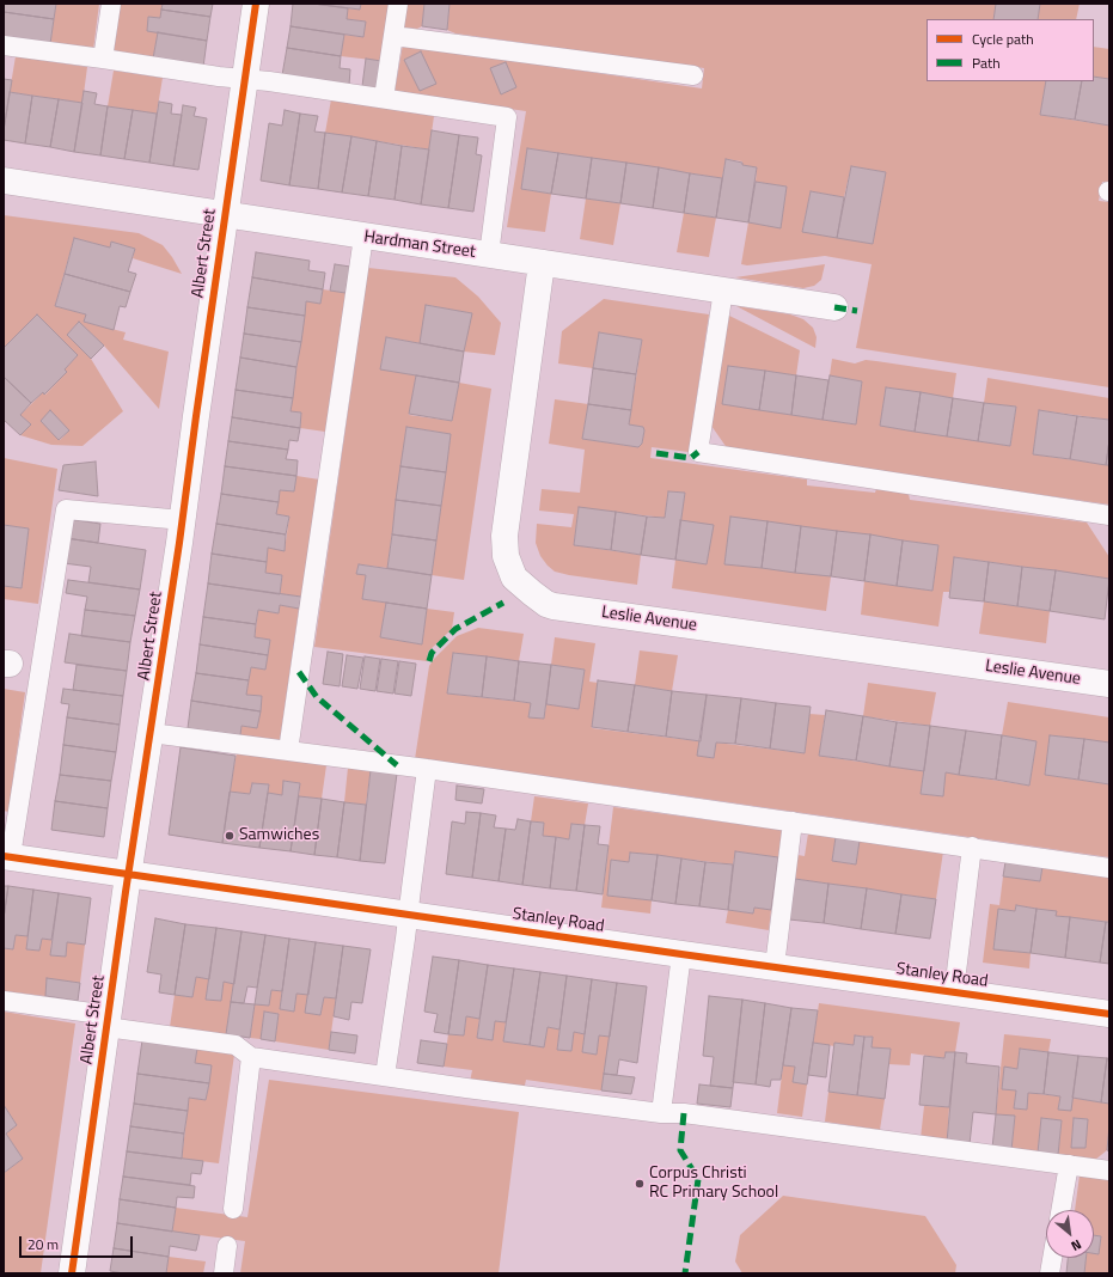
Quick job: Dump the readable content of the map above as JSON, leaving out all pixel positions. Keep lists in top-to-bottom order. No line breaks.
{"streets":{"street":["Hardman Street","Albert Street","Leslie Avenue","Stanley Road"]},"crossings":[["Hardman Street","Albert Street"],["Hardman Street","Leslie Avenue"],["Albert Street","Stanley Road"]],"places":["Samwiches","Corpus Christi RC Primary School"],"legend":["Cycle path","Path"],"scale_bar":"20 m","north":"bottom right"}
